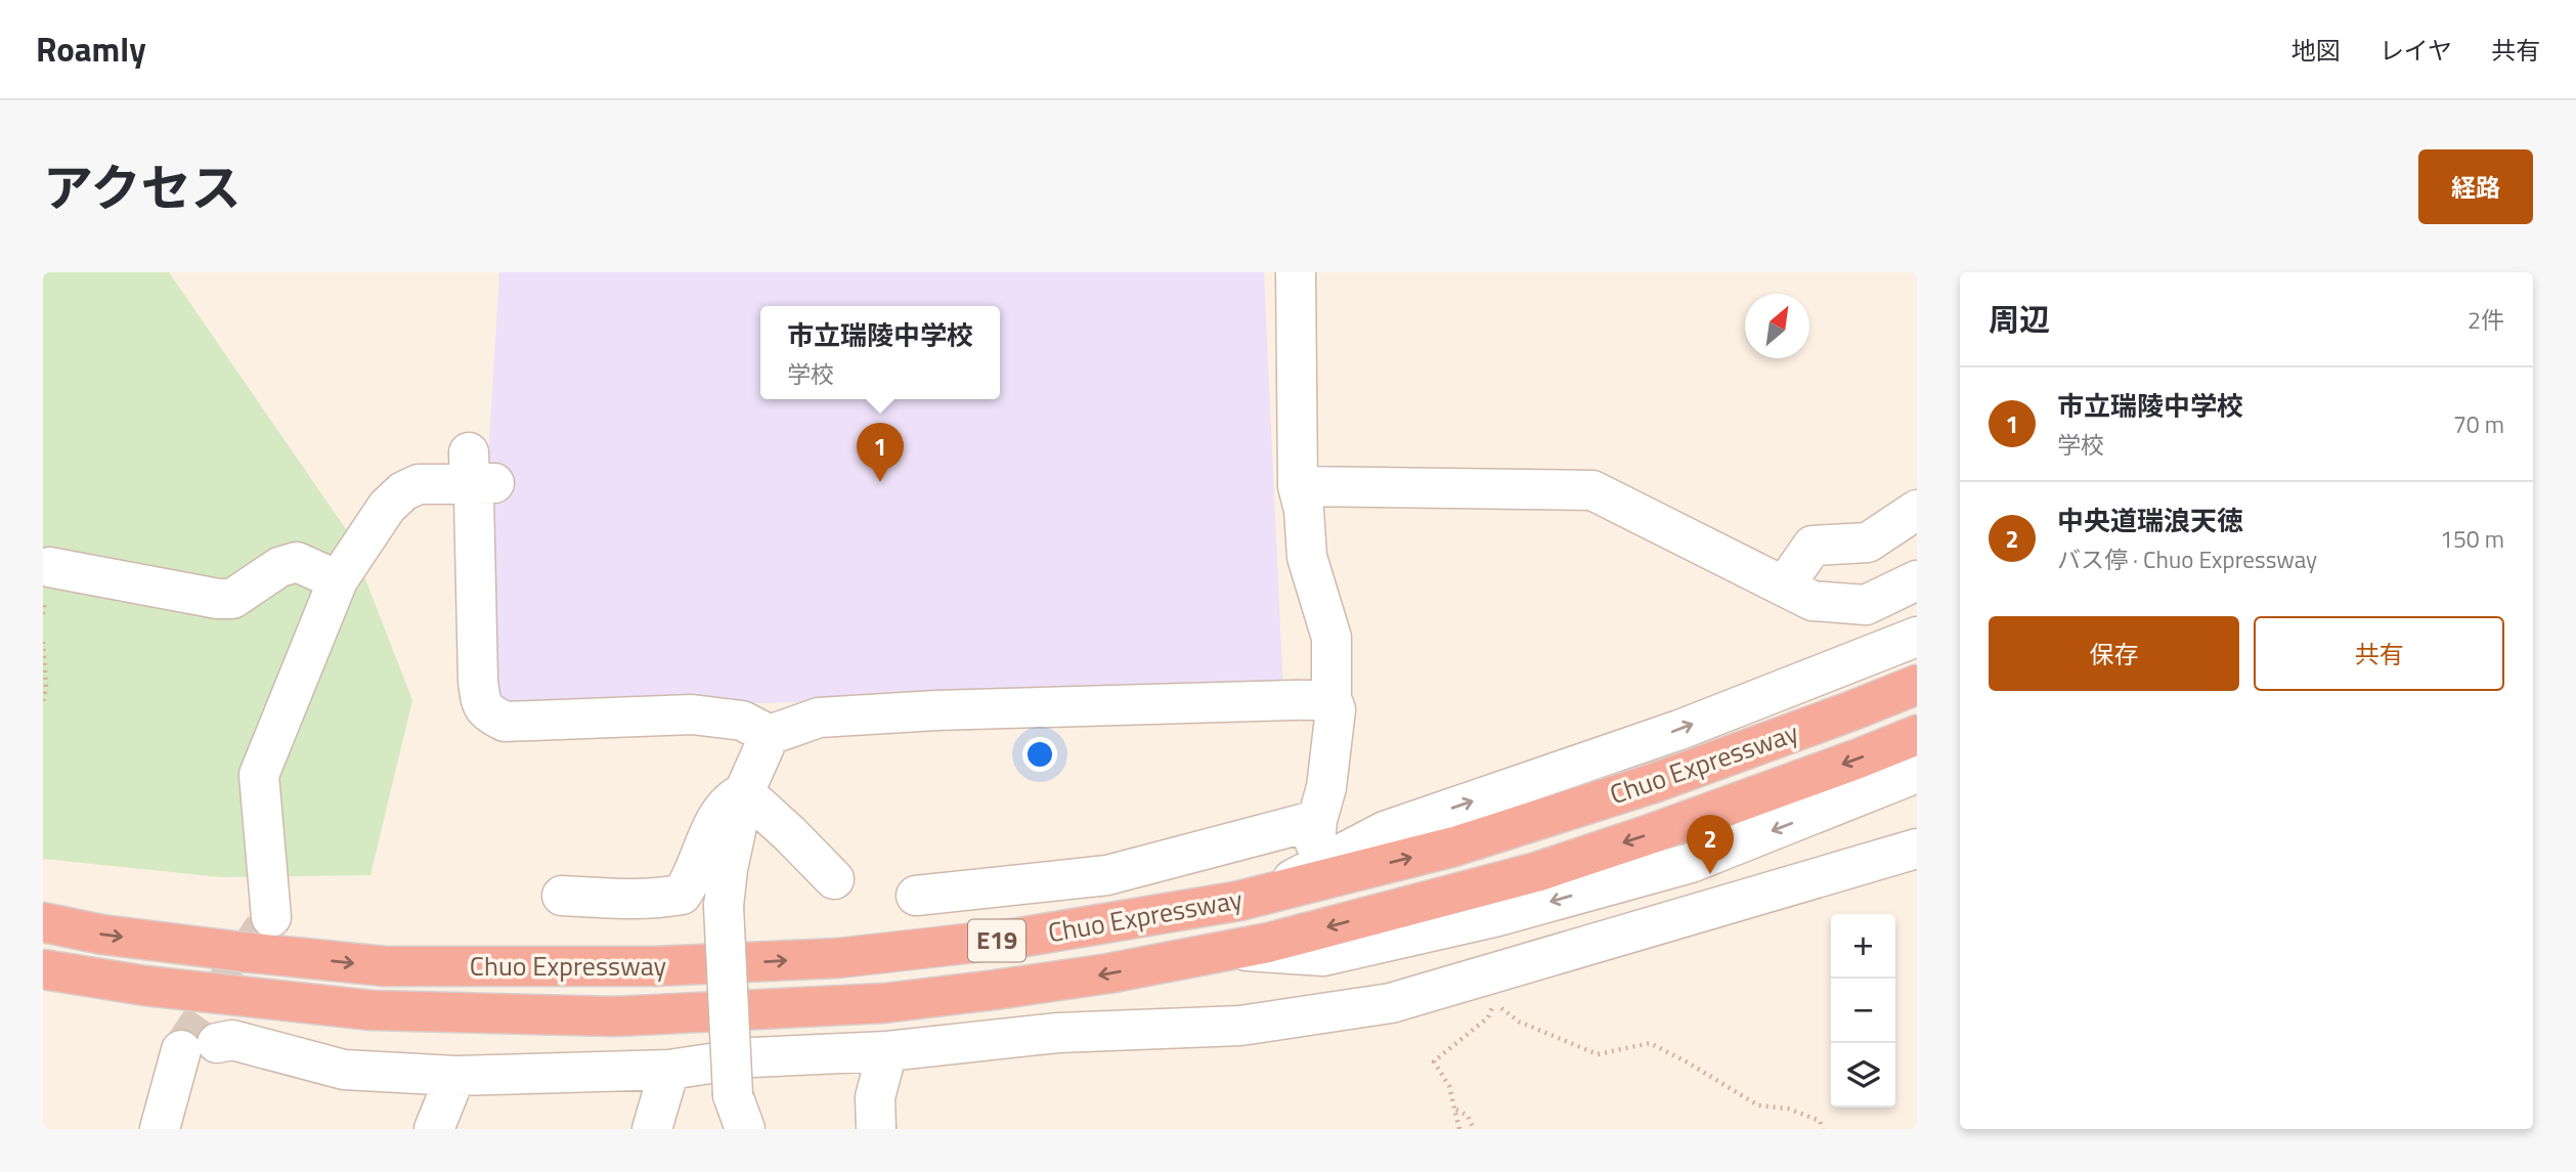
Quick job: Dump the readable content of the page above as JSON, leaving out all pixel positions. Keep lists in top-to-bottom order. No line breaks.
{"streets":{"highway":["Chuo Expressway","E19"]},"north":"top right","page":{"header":"Roamly","nav":["地図","レイヤ","共有"],"title":"アクセス","buttons":["経路",["保存","共有"]],"heading":["周辺","2件"],"popup":["市立瑞陵中学校","学校"],"list":[{"mark":"1","name":"市立瑞陵中学校","note":"学校","value":"70 m"},{"mark":"2","name":"中央道瑞浪天徳","note":"バス停 · Chuo Expressway","value":"150 m"}],"pins":["1","2"],"map_buttons":["+","−"]}}
